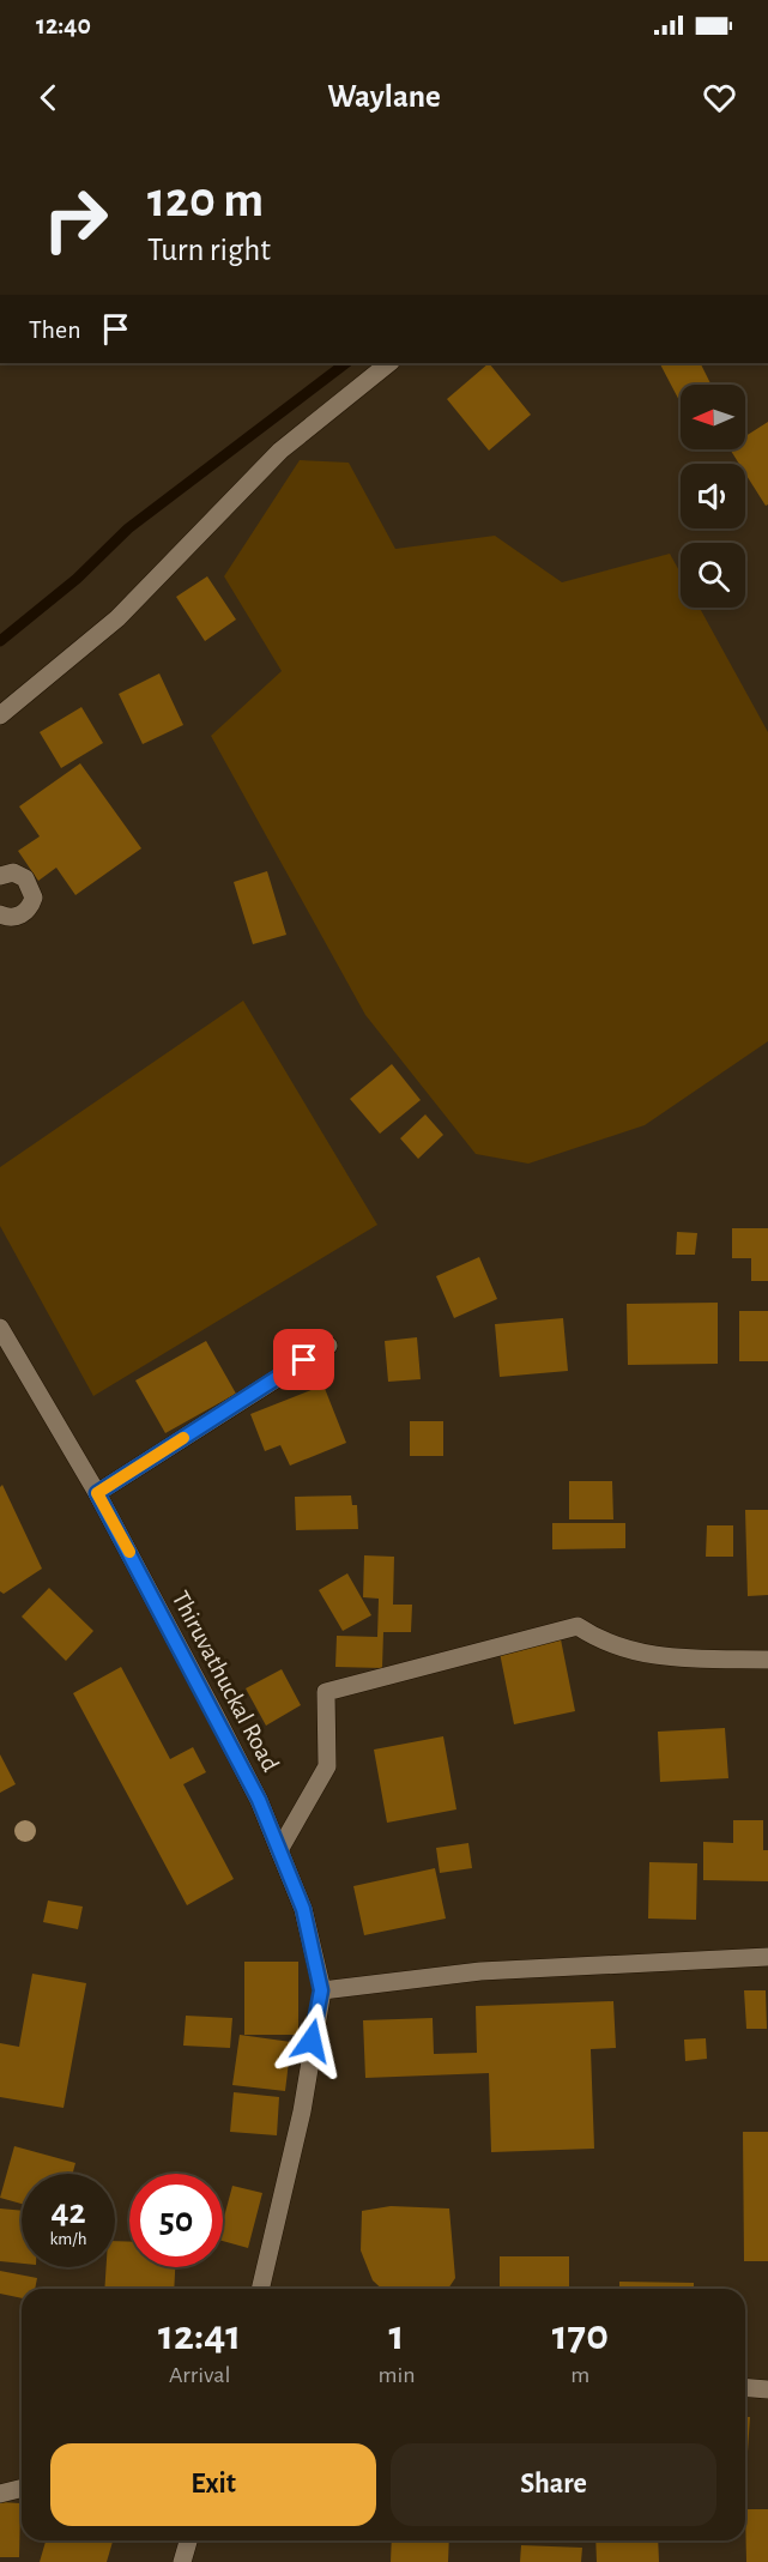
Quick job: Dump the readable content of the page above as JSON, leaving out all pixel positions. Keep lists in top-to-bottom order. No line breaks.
{"streets":{"street":["Thiruvathuckal Road"]},"north":"left","page":{"status":"12:40","header":"Waylane","turn":["120 m","Turn right"],"then":"Then","speed":"42 km/h","limit":"50","eta":["12:41","Arrival","1","min","170","m"],"buttons":["Exit","Share"]}}
